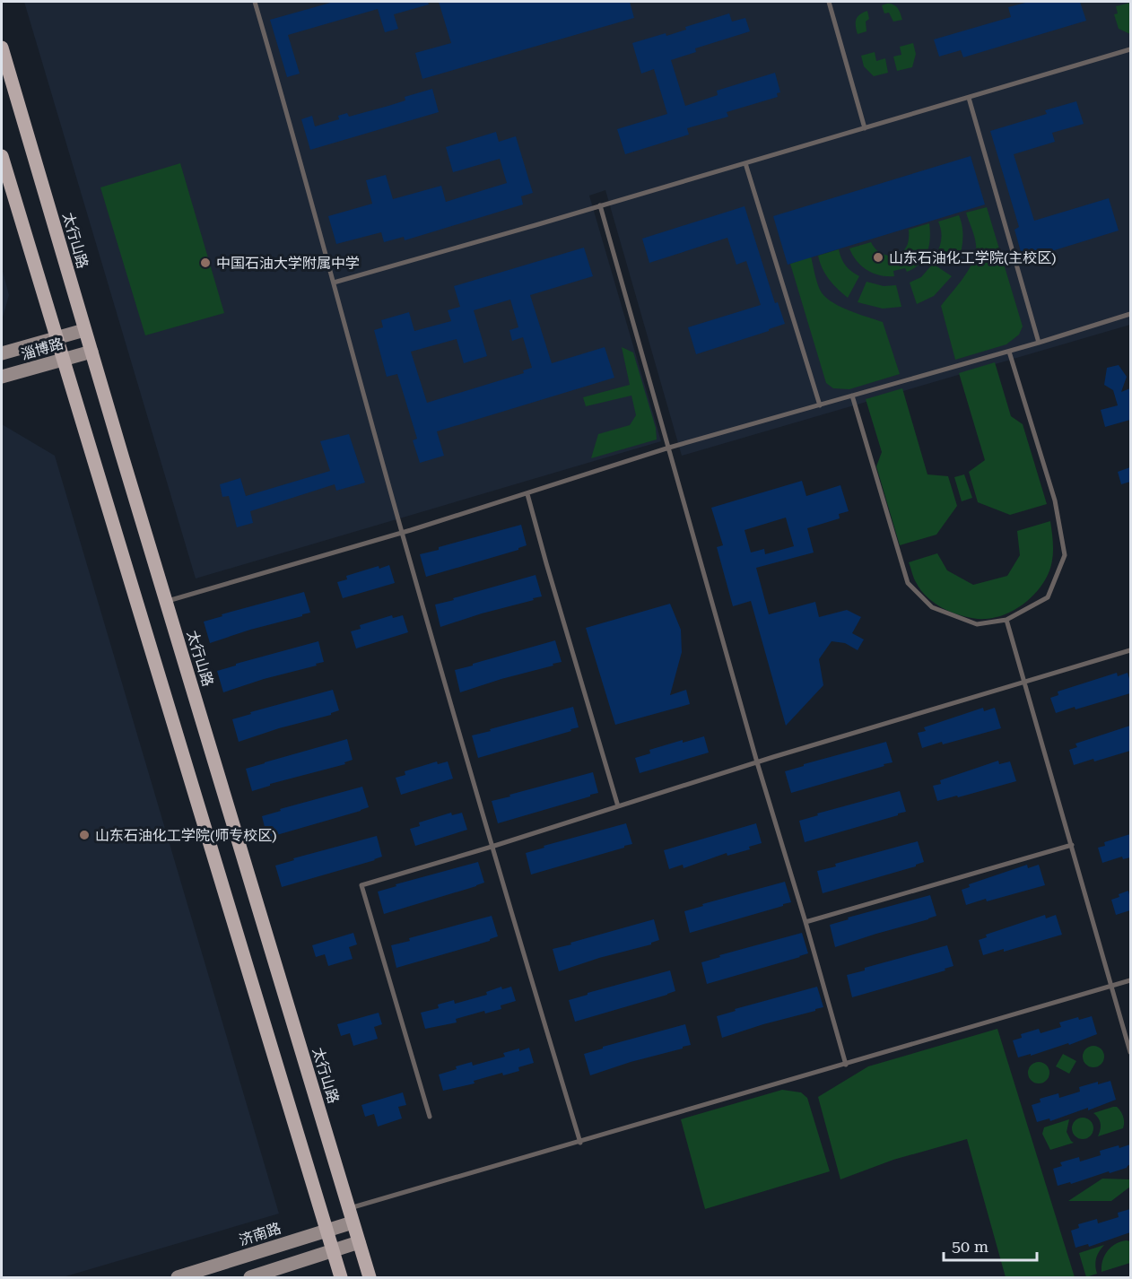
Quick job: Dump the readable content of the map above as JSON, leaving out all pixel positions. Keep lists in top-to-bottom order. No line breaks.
{"streets":{"main road":["太行山路","淄博路","济南路"]},"crossings":[["太行山路","淄博路"],["太行山路","济南路"]],"places":["山东石油化工学院(主校区)","中国石油大学附属中学","山东石油化工学院(师专校区)"],"scale_bar":"50 m"}
